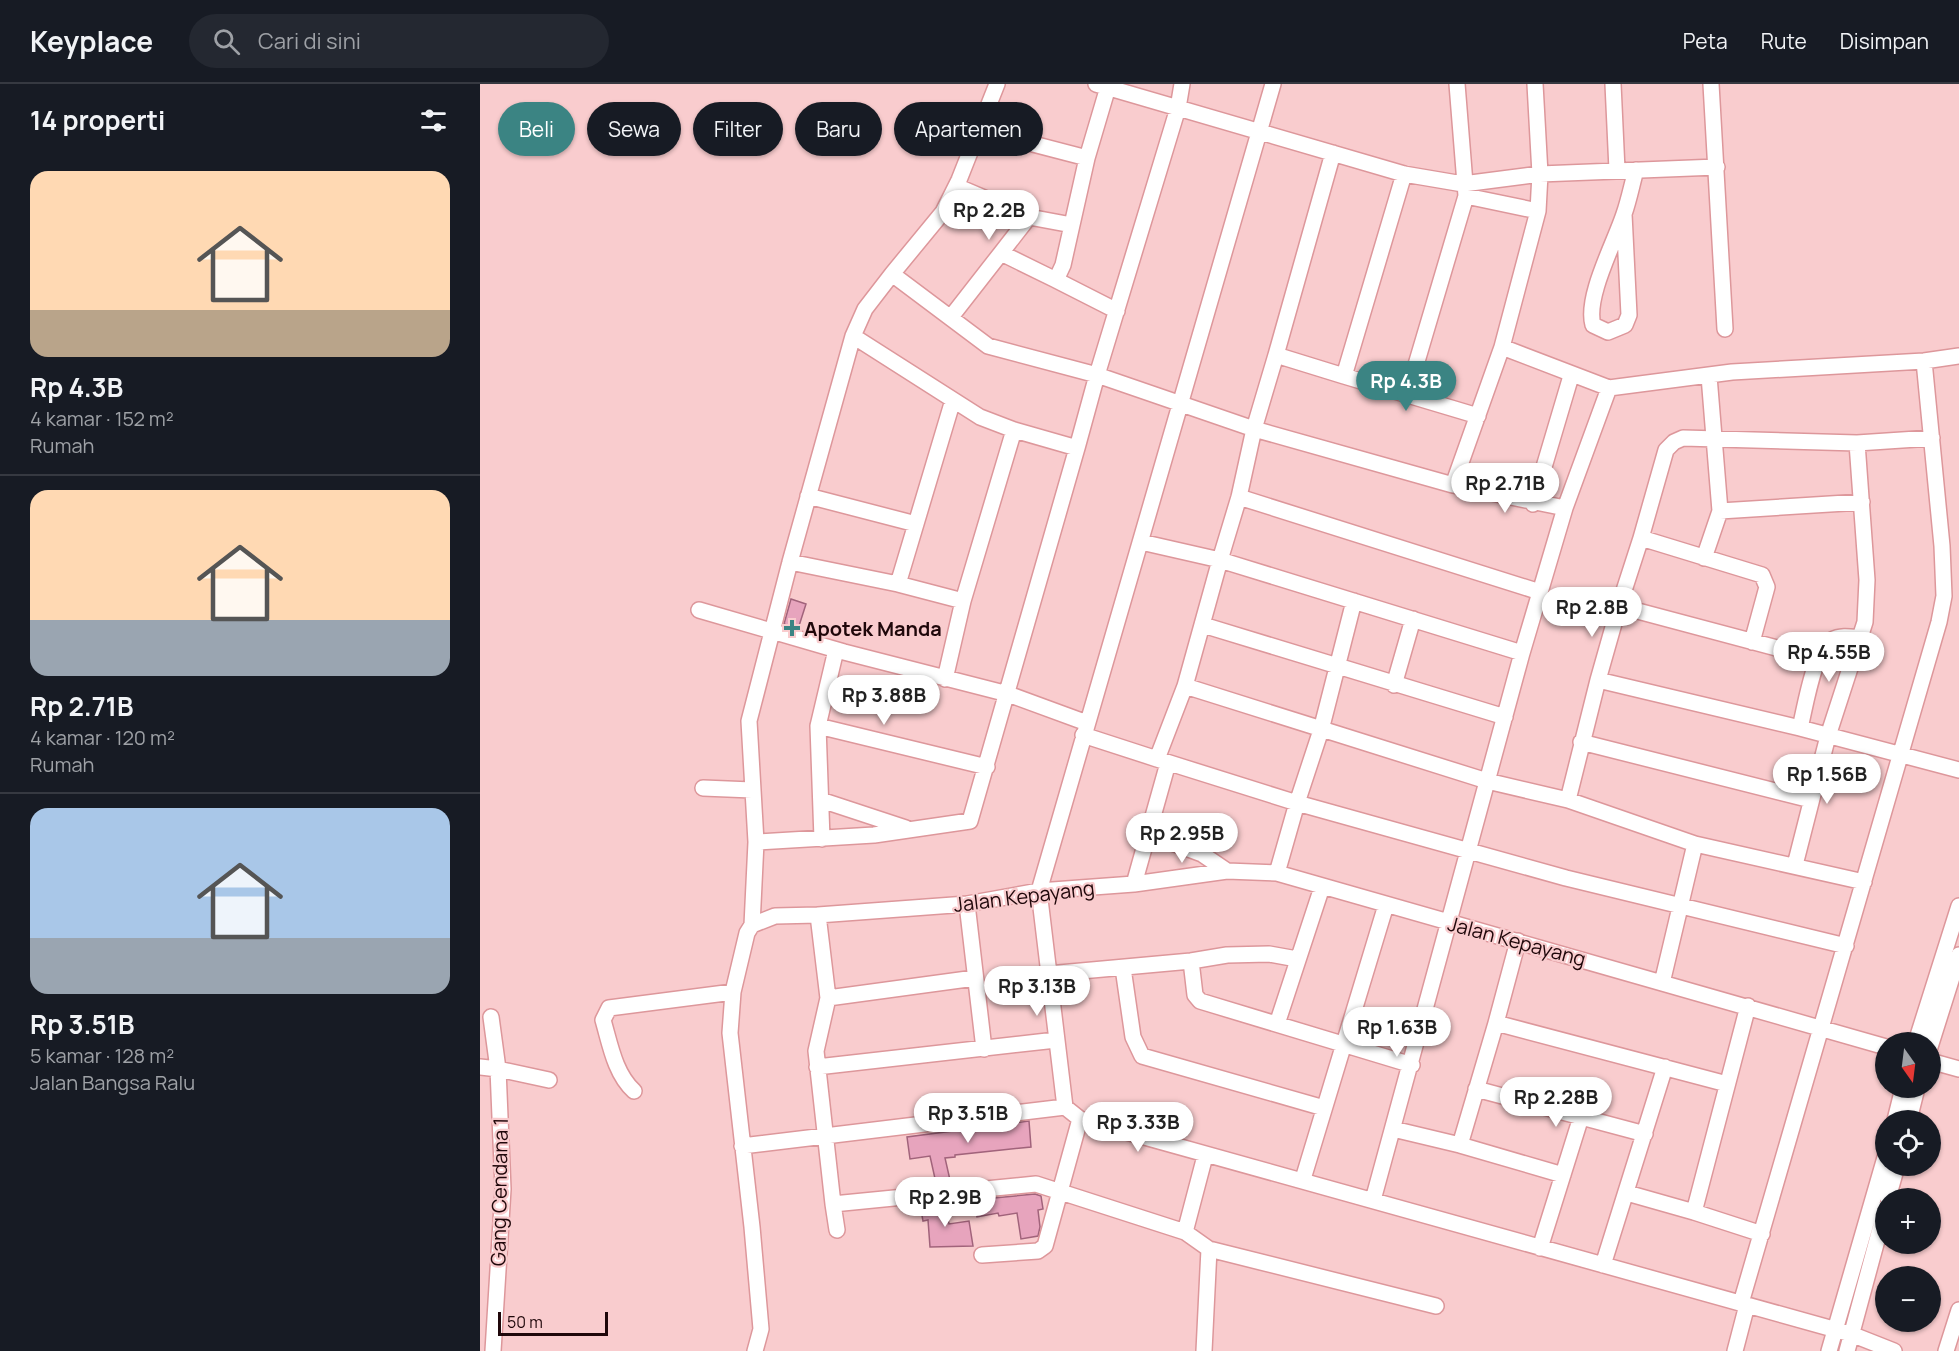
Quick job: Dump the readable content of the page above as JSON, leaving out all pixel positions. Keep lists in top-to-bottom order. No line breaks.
{"streets":{"street":["Jalan Kepayang","Gang Cendana 1"]},"places":{"health":["Apotek Manda"]},"scale_bar":"50 m","north":"bottom","page":{"header":"Keyplace","search":"Cari di sini","nav":["Peta","Rute","Disimpan"],"heading":"14 properti","chip":["Beli","Sewa","Filter","Baru","Apartemen"],"list":[{"name":"Rp 4.3B","note":"4 kamar · 152 m² · Rumah"},{"name":"Rp 2.71B","note":"4 kamar · 120 m² · Rumah"},{"name":"Rp 3.51B","note":"5 kamar · 128 m² · Jalan Bangsa Ralu"}],"price":["Rp 2.2B","Rp 4.3B","Rp 2.71B","Rp 2.8B","Rp 4.55B","Rp 3.88B","Rp 1.56B","Rp 2.95B","Rp 3.13B","Rp 1.63B","Rp 2.28B","Rp 3.51B","Rp 3.33B","Rp 2.9B"],"map_buttons":["+","−"],"scale":"50 m"}}
